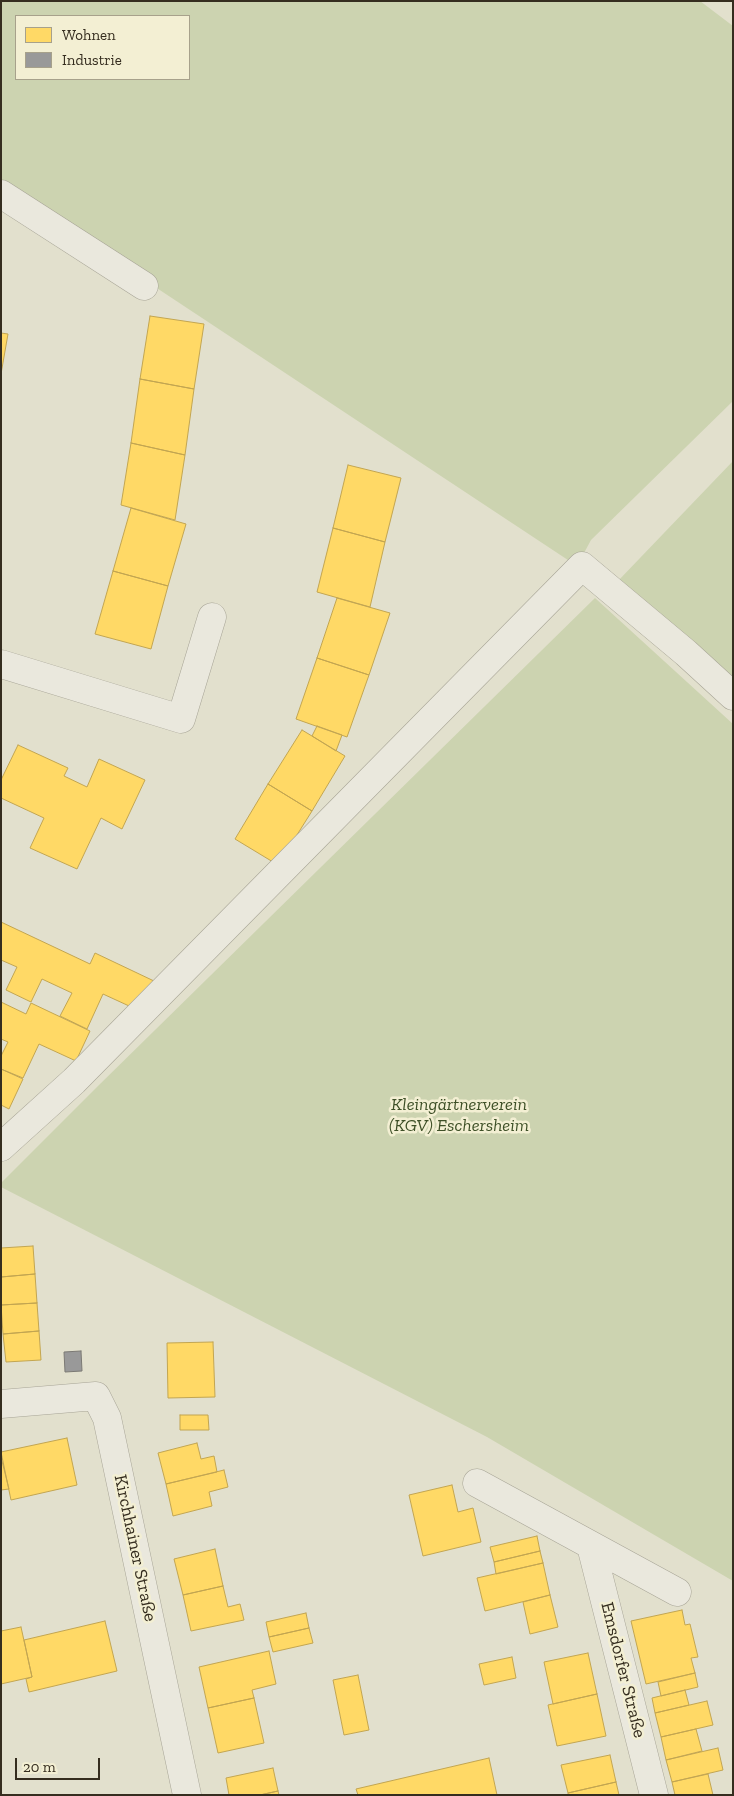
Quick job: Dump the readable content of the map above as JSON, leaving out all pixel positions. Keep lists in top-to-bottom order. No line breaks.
{"streets":{"street":["Kirchhainer Straße","Emsdorfer Straße"]},"parks":["Kleingärtnerverein (KGV) Eschersheim"],"legend":["Wohnen","Industrie"],"scale_bar":"20 m"}
